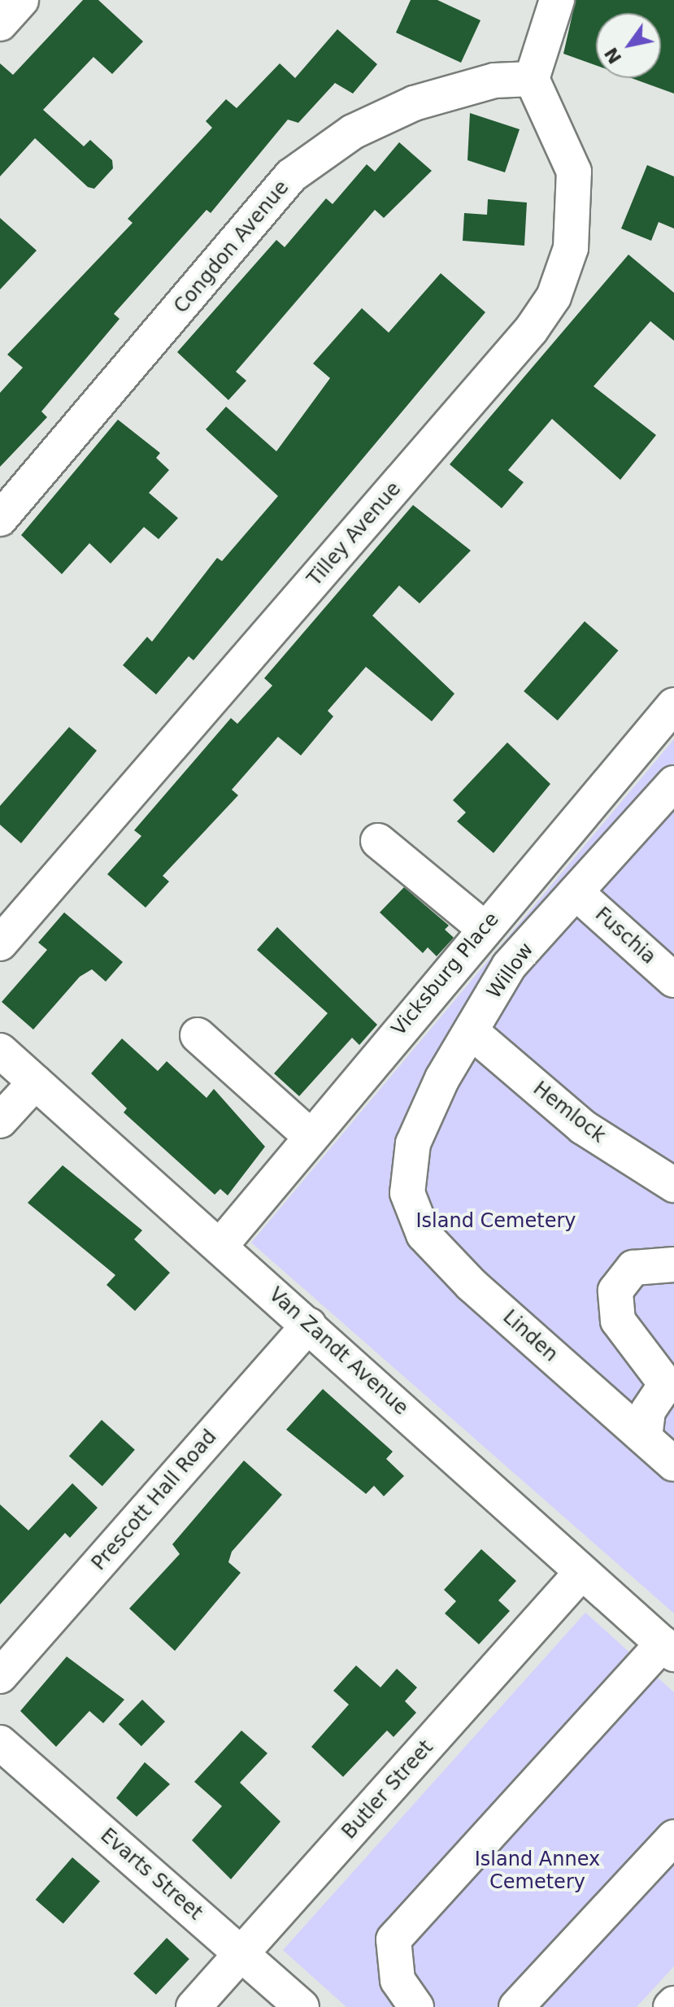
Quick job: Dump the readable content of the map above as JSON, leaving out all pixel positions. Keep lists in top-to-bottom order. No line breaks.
{"streets":{"street":["Congdon Avenue","Tilley Avenue","Fuschia","Willow","Vicksburg Place","Hemlock","Linden","Van Zandt Avenue","Prescott Hall Road","Butler Street","Evarts Street"]},"crossings":[["Congdon Avenue","Tilley Avenue"],["Fuschia","Willow"],["Willow","Hemlock"],["Willow","Linden"],["Vicksburg Place","Van Zandt Avenue"],["Van Zandt Avenue","Prescott Hall Road"],["Van Zandt Avenue","Butler Street"],["Butler Street","Evarts Street"]],"parks":["Island Cemetery","Island Annex Cemetery"],"north":"bottom left"}
